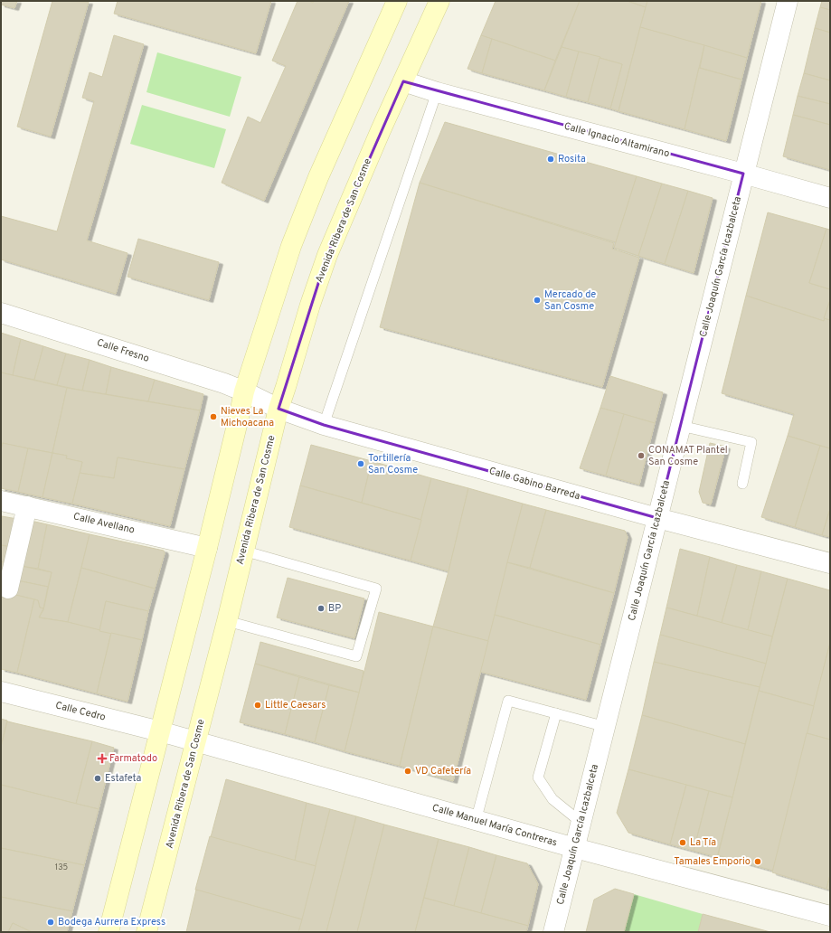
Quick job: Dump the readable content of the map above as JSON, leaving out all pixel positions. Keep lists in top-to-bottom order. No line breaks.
{"streets":{"main road":["Avenida Ribera de San Cosme"],"street":["Calle Ignacio Altamirano","Calle Joaquín García Icazbalceta","Calle Fresno","Calle Gabino Barreda","Calle Avellano","Calle Cedro","Calle Manuel María Contreras"]},"crossings":[["Calle Ignacio Altamirano","Avenida Ribera de San Cosme"],["Calle Ignacio Altamirano","Calle Joaquín García Icazbalceta"],["Avenida Ribera de San Cosme","Calle Gabino Barreda"],["Avenida Ribera de San Cosme","Calle Manuel María Contreras"],["Calle Joaquín García Icazbalceta","Calle Gabino Barreda"],["Calle Joaquín García Icazbalceta","Calle Manuel María Contreras"],["Calle Fresno","Calle Gabino Barreda"],["Calle Cedro","Calle Manuel María Contreras"]],"places":{"other":["Rosita","Mercado de San Cosme","Nieves La Michoacana","CONAMAT Plantel San Cosme","Tortillería San Cosme","BP","Little Caesars","VD Cafetería","Estafeta","La Tía","Tamales Emporio","Bodega Aurrera Express"],"health":["Farmatodo"]},"house_numbers":["135"]}
